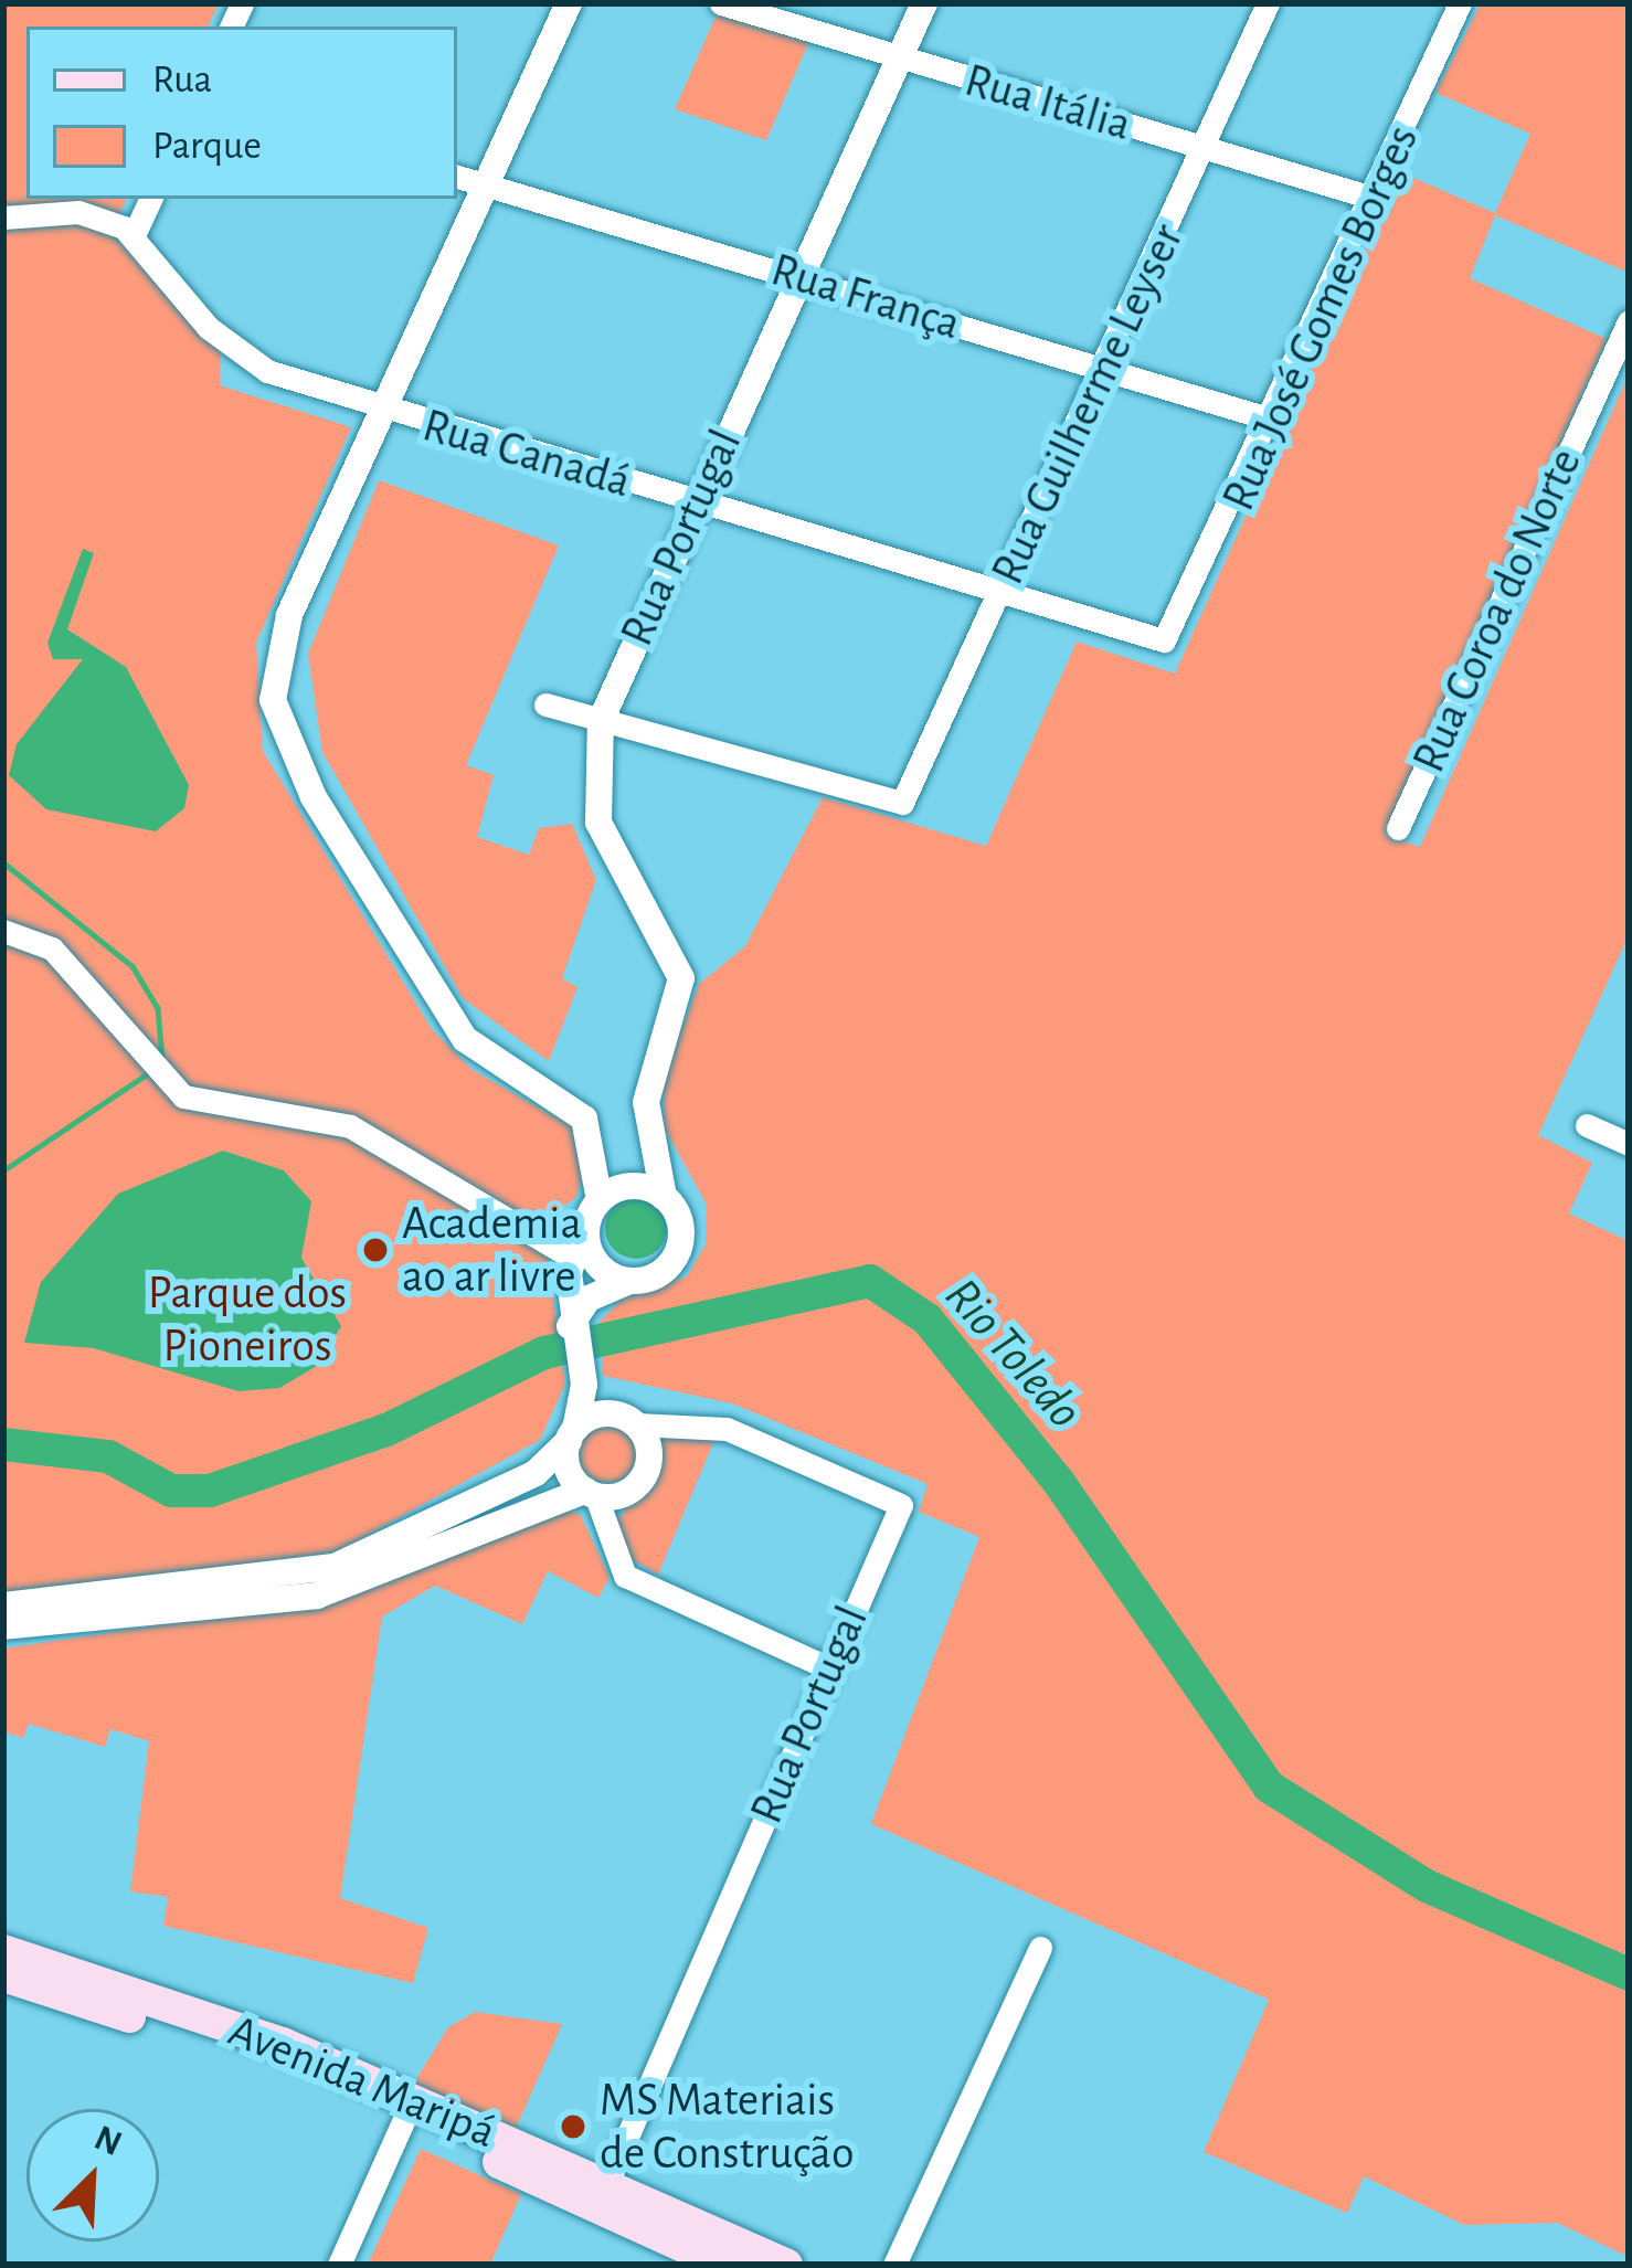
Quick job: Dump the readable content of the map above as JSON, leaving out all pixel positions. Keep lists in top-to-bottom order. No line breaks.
{"streets":{"main road":["Avenida Maripá"],"street":["Rua Itália","Rua França","Rua José Gomes Borges","Rua Guilherme Leyser","Rua Canadá","Rua Portugal","Rua Coroa do Norte"]},"crossings":[["Rua Itália","Rua José Gomes Borges"],["Rua Itália","Rua Guilherme Leyser"],["Rua Itália","Rua Portugal"],["Rua França","Rua José Gomes Borges"],["Rua França","Rua Guilherme Leyser"],["Rua França","Rua Portugal"],["Rua José Gomes Borges","Rua Canadá"],["Rua Guilherme Leyser","Rua Canadá"],["Rua Guilherme Leyser","Rua Portugal"],["Rua Canadá","Rua Portugal"],["Rua Portugal","Avenida Maripá"]],"water":["Rio Toledo"],"parks":["Parque dos Pioneiros"],"places":["Academia ao ar livre","MS Materiais de Construção"],"legend":["Rua","Parque"],"north":"top right"}
